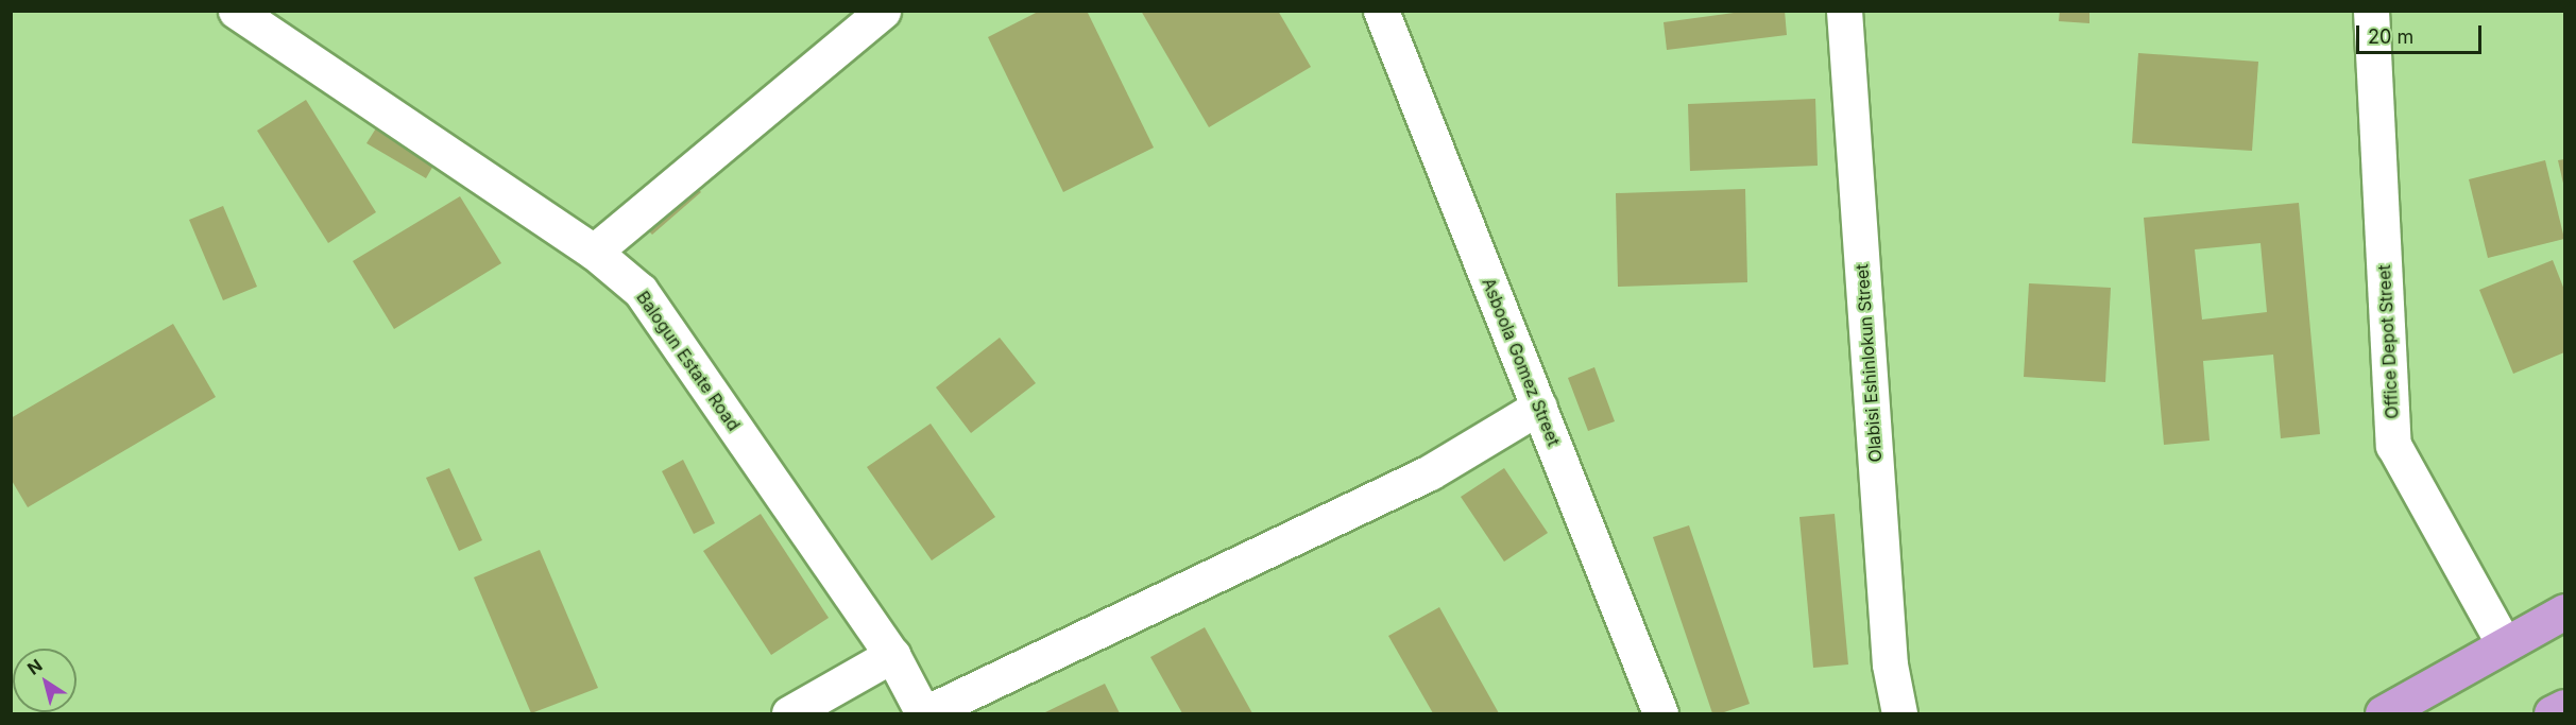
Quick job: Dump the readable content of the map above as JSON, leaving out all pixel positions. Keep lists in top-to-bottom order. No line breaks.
{"streets":{"street":["Office Depot Street","Balogun Estate Road","Asboola Gomez Street","Olabisi Eshinlokun Street"]},"scale_bar":"20 m","north":"top left"}
